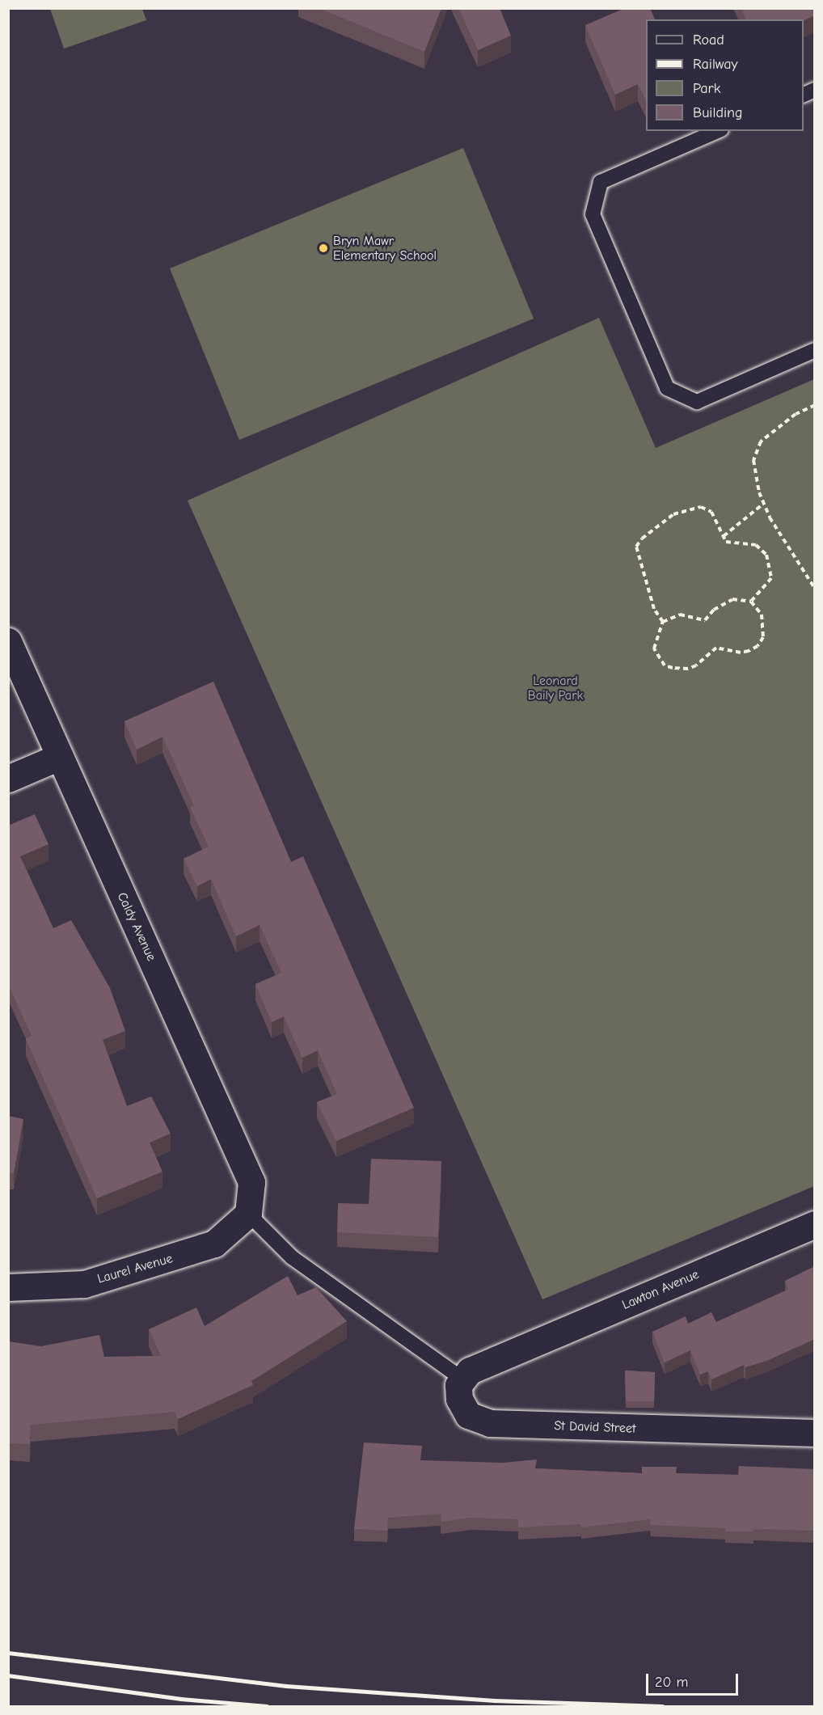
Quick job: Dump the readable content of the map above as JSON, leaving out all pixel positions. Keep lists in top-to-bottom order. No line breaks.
{"streets":{"street":["Caldy Avenue","Laurel Avenue","Lawton Avenue","St David Street"]},"crossings":[["Caldy Avenue","Laurel Avenue"],["Lawton Avenue","St David Street"]],"parks":["Leonard Baily Park"],"places":["Bryn Mawr Elementary School"],"legend":["Road","Railway","Park","Building"],"scale_bar":"20 m"}
